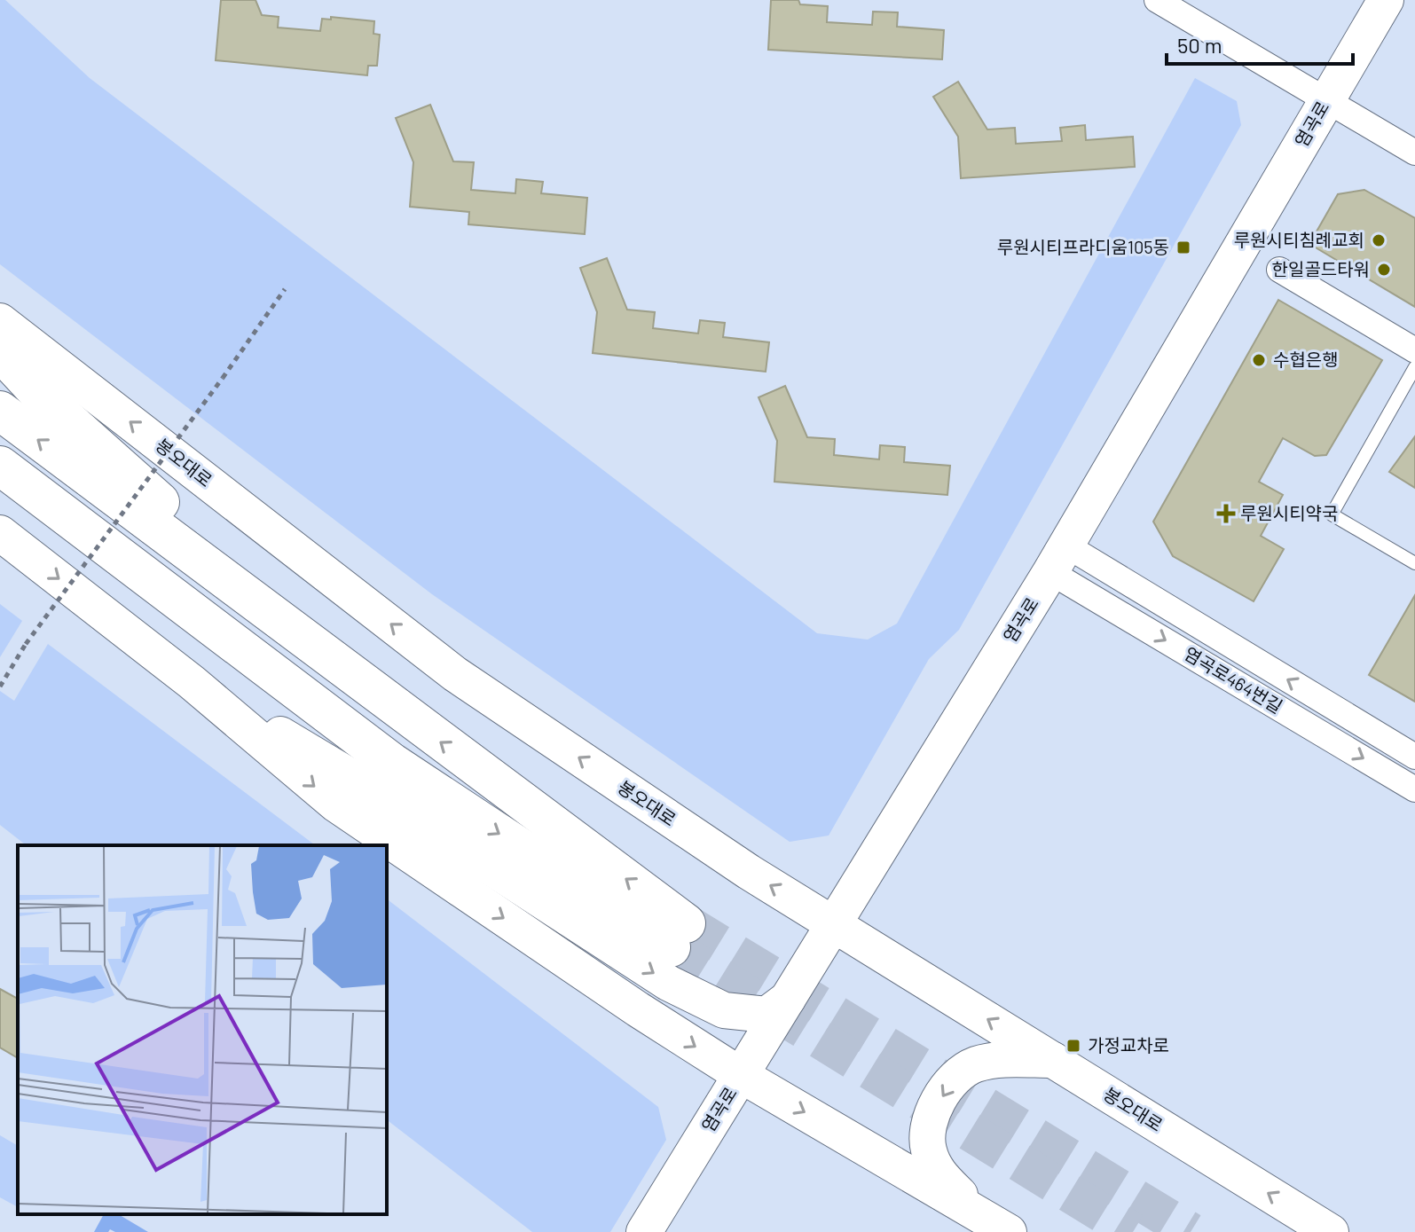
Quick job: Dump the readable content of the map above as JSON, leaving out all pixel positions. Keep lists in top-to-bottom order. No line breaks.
{"streets":{"main road":["염곡로","봉오대로"],"street":["염곡로464번길"]},"crossings":[["염곡로","봉오대로"],["염곡로","염곡로464번길"]],"places":{"other":["루원시티침례교회","한일골드타워","수협은행"],"transit":["루원시티프라디움105동","가정교차로"],"health":["루원시티약국"]},"scale_bar":"50 m"}
